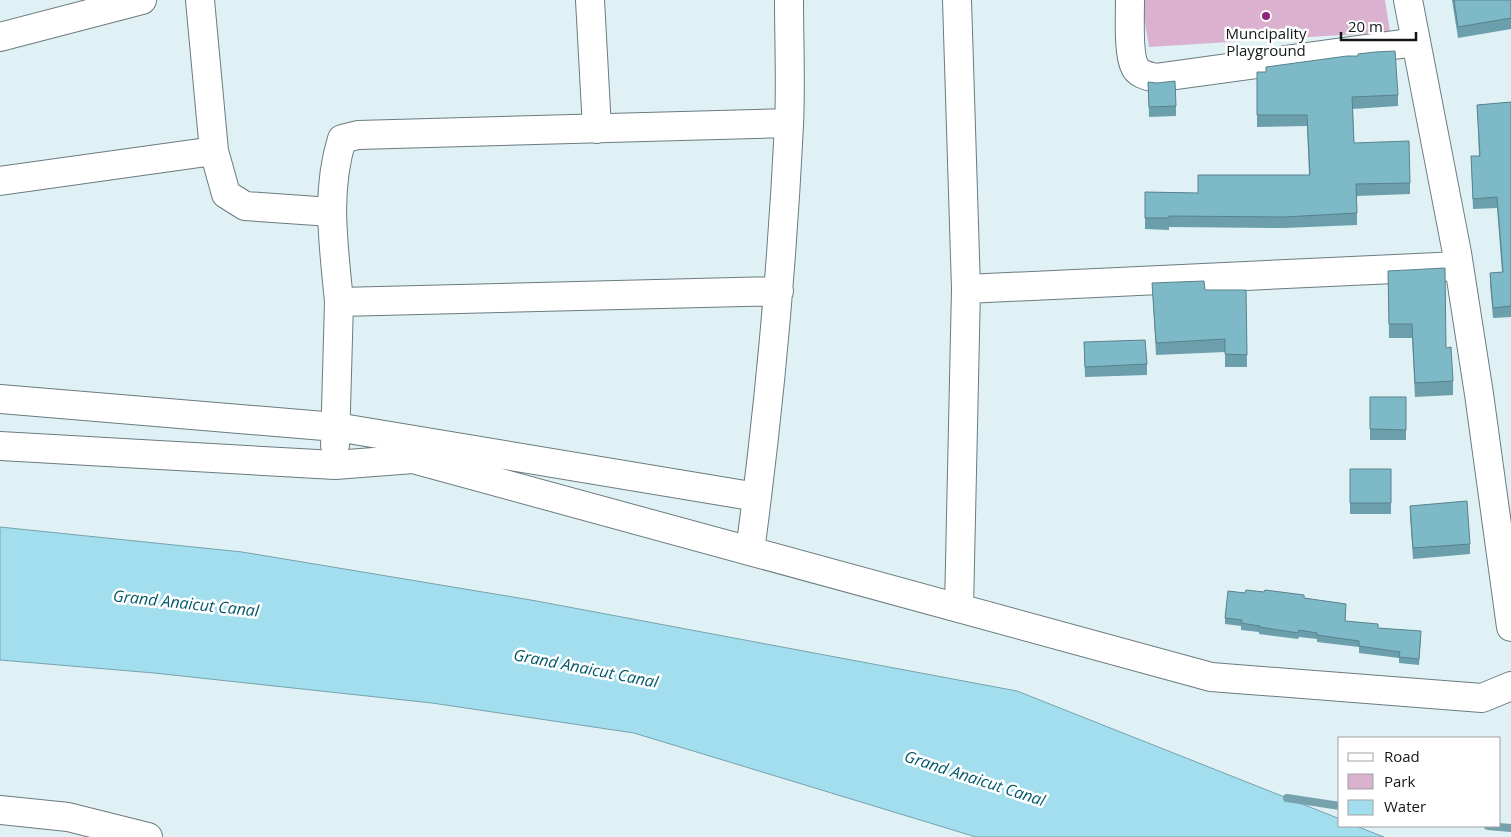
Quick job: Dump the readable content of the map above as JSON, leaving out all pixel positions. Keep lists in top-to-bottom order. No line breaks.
{"water":["Grand Anaicut Canal"],"places":["Muncipality Playground"],"legend":["Road","Park","Water"],"scale_bar":"20 m"}
